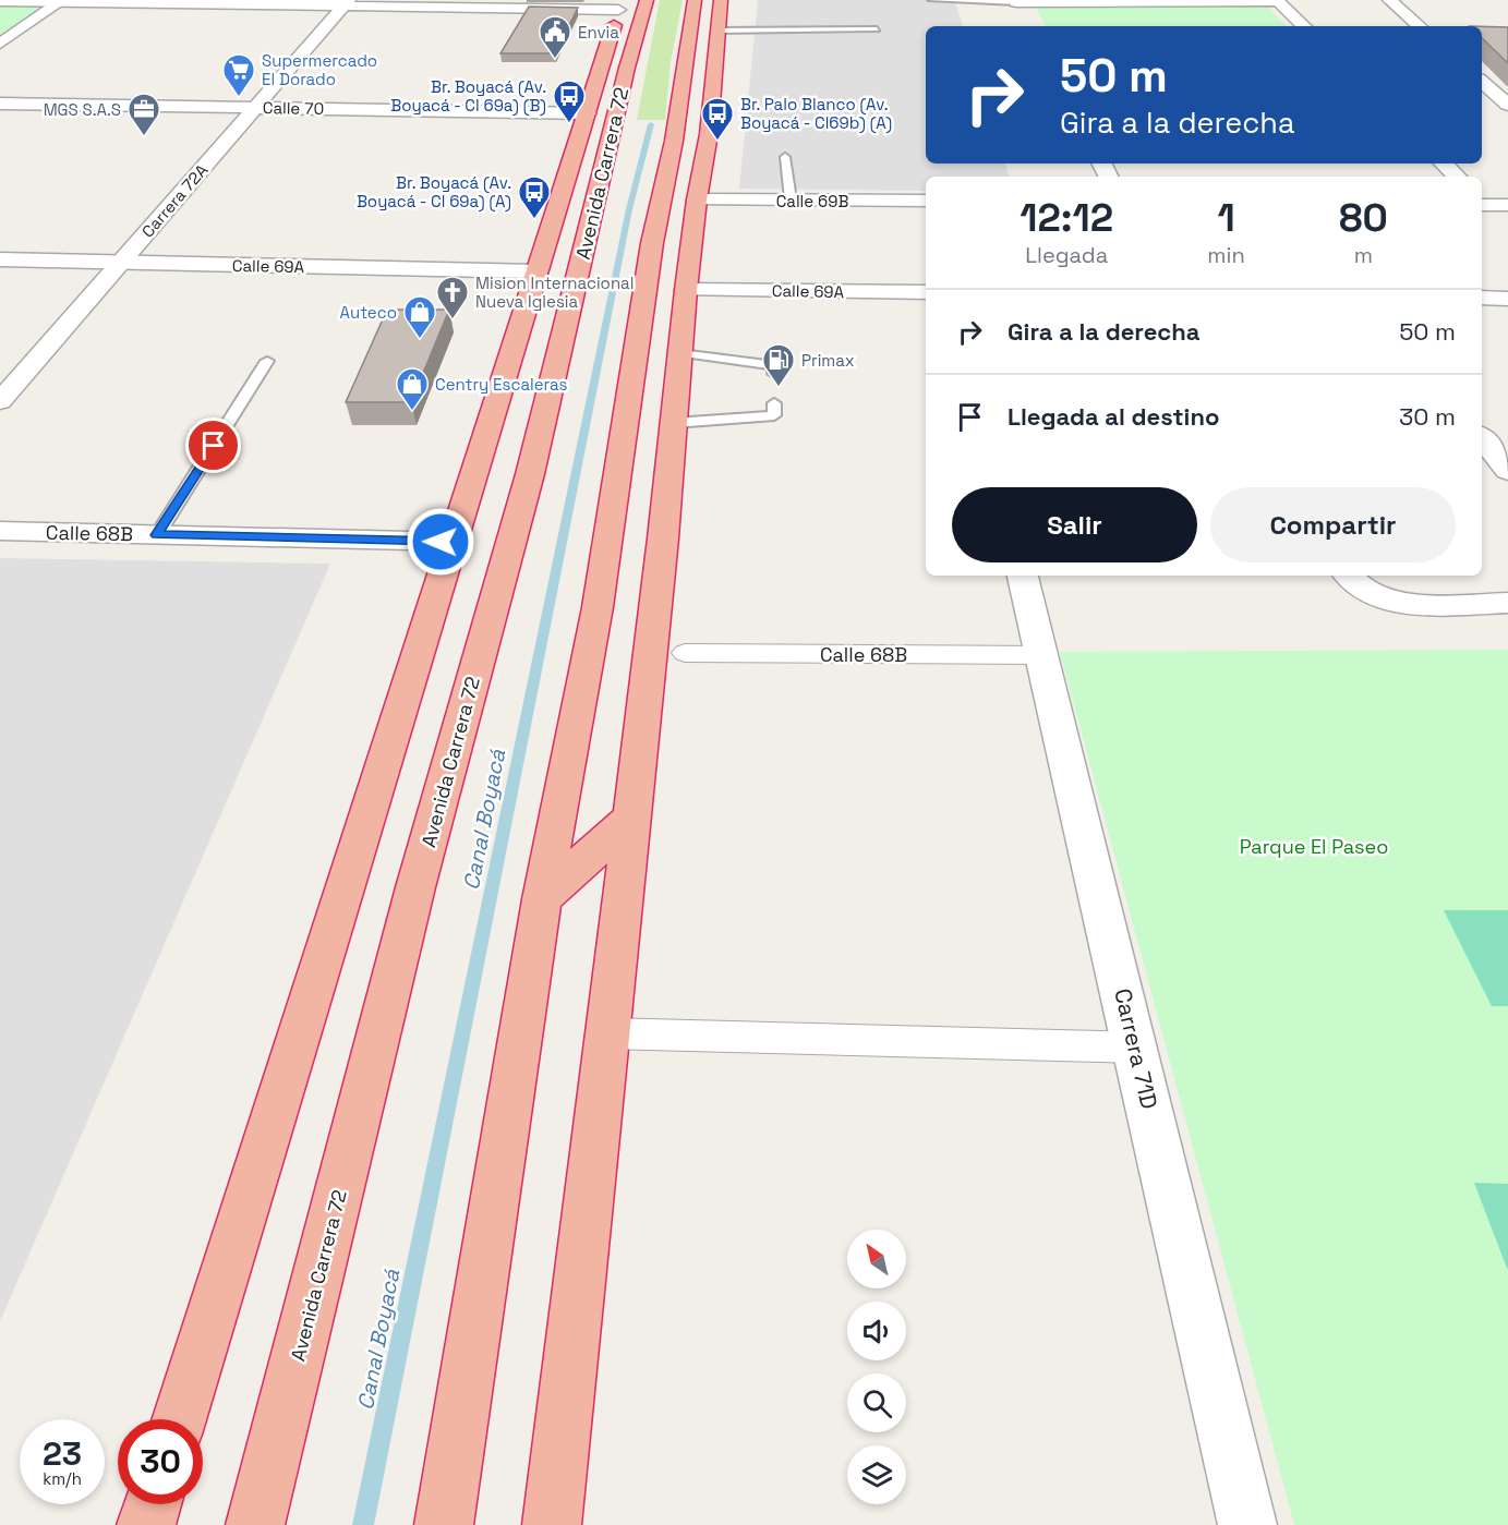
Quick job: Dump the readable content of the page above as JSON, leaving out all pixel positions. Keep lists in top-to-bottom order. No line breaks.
{"streets":{"highway":["Avenida Carrera 72"],"street":["Calle 70","Carrera 72A","Calle 69B","Calle 69A","Calle 68B","Carrera 71D"]},"crossings":[["Calle 70","Avenida Carrera 72"],["Calle 70","Carrera 72A"],["Avenida Carrera 72","Calle 69A"],["Avenida Carrera 72","Calle 68B"],["Carrera 72A","Calle 69A"],["Calle 68B","Carrera 71D"]],"water":["Canal Boyacá"],"parks":["Parque El Paseo"],"places":{"public building":["Envia"],"supermarket":["Supermercado El Dorado"],"bus stop":["Br. Boyacá (Av. Boyacá - Cl 69a) (B)","Br. Palo Blanco (Av. Boyacá - Cl69b) (A)","Br. Boyacá (Av. Boyacá - Cl 69a) (A)"],"office":["MGS S.A.S"],"church":["Mision Internacional Nueva Iglesia"],"shop":["Auteco","Centry Escaleras"],"fuel station":["Primax"]},"north":"top left","page":{"turn":["50 m","Gira a la derecha"],"eta":["12:12","Llegada","1","min","80","m"],"list":[{"name":"Gira a la derecha","value":"50 m"},{"name":"Llegada al destino","value":"30 m"}],"buttons":["Salir","Compartir"],"speed":"23 km/h","limit":"30"}}
